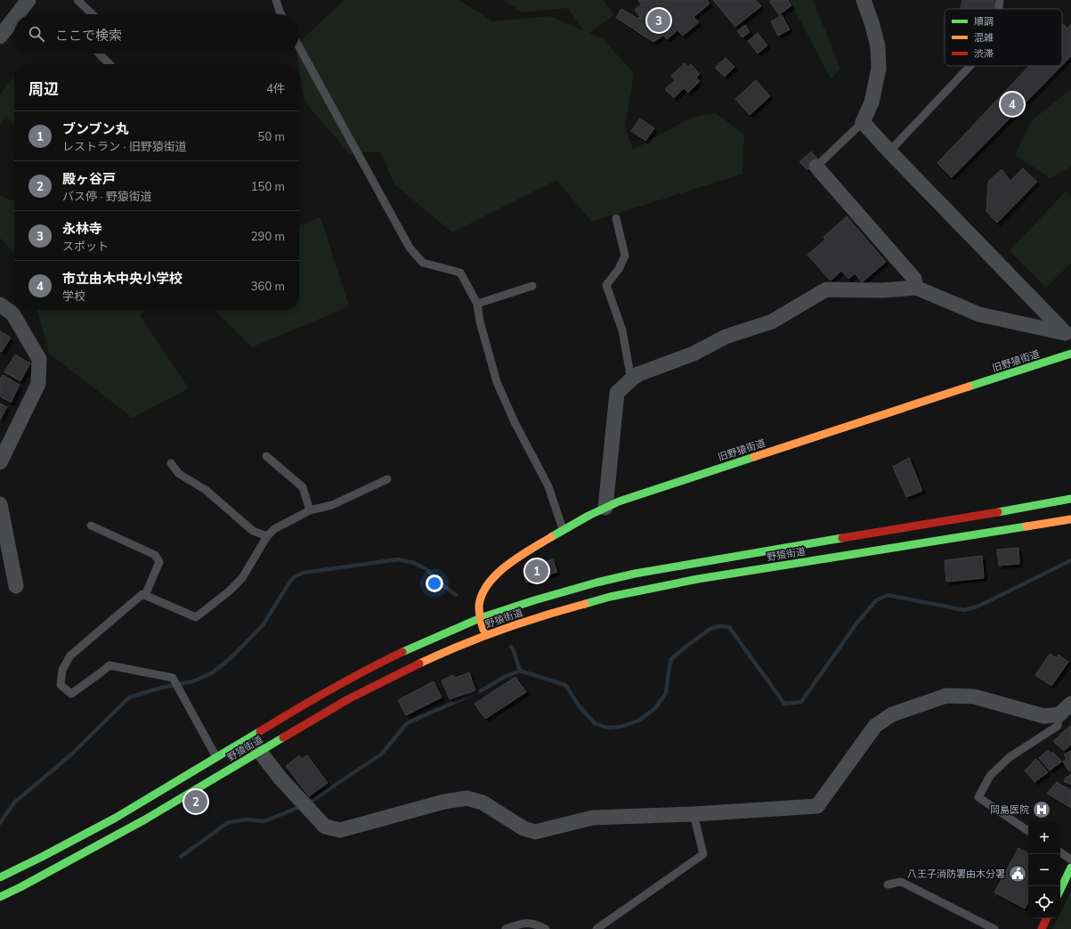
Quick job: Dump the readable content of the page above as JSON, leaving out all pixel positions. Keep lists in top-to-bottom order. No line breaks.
{"streets":{"main road":["旧野猿街道","野猿街道"]},"crossings":[["旧野猿街道","野猿街道"]],"places":{"hospital":["岡島医院"],"public building":["八王子消防署由木分署"]},"legend":["順調","混雑","渋滞"],"page":{"pins":["3","4","1","2"],"search":"ここで検索","heading":["周辺","4件"],"list":[{"mark":"1","name":"ブンブン丸","note":"レストラン · 旧野猿街道","value":"50 m"},{"mark":"2","name":"殿ヶ谷戸","note":"バス停 · 野猿街道","value":"150 m"},{"mark":"3","name":"永林寺","note":"スポット","value":"290 m"},{"mark":"4","name":"市立由木中央小学校","note":"学校","value":"360 m"}],"map_buttons":["+","−"]}}
